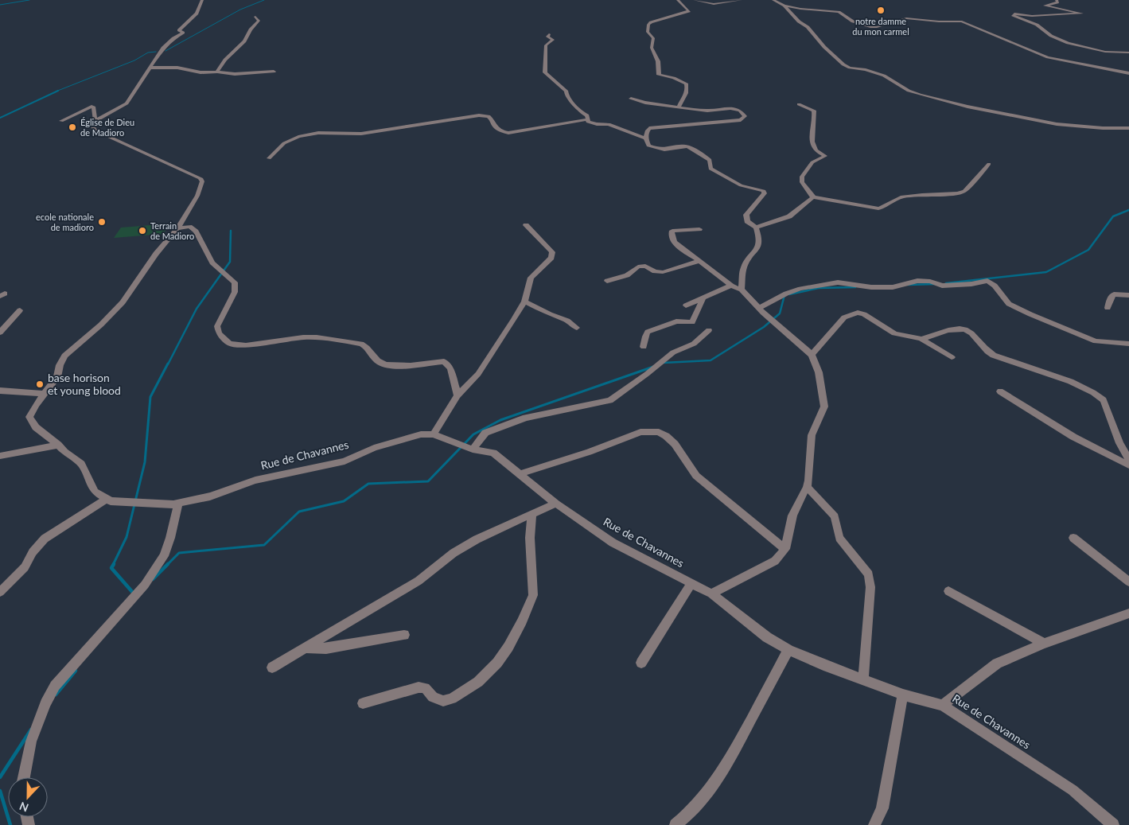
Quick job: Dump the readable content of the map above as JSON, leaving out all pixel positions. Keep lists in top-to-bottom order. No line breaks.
{"streets":{"street":["Rue de Chavannes"]},"places":["notre damme du mon carmel","Église de Dieu de Madioro","ecole nationale de madioro","Terrain de Madioro","base horison et young blood"],"north":"bottom"}
